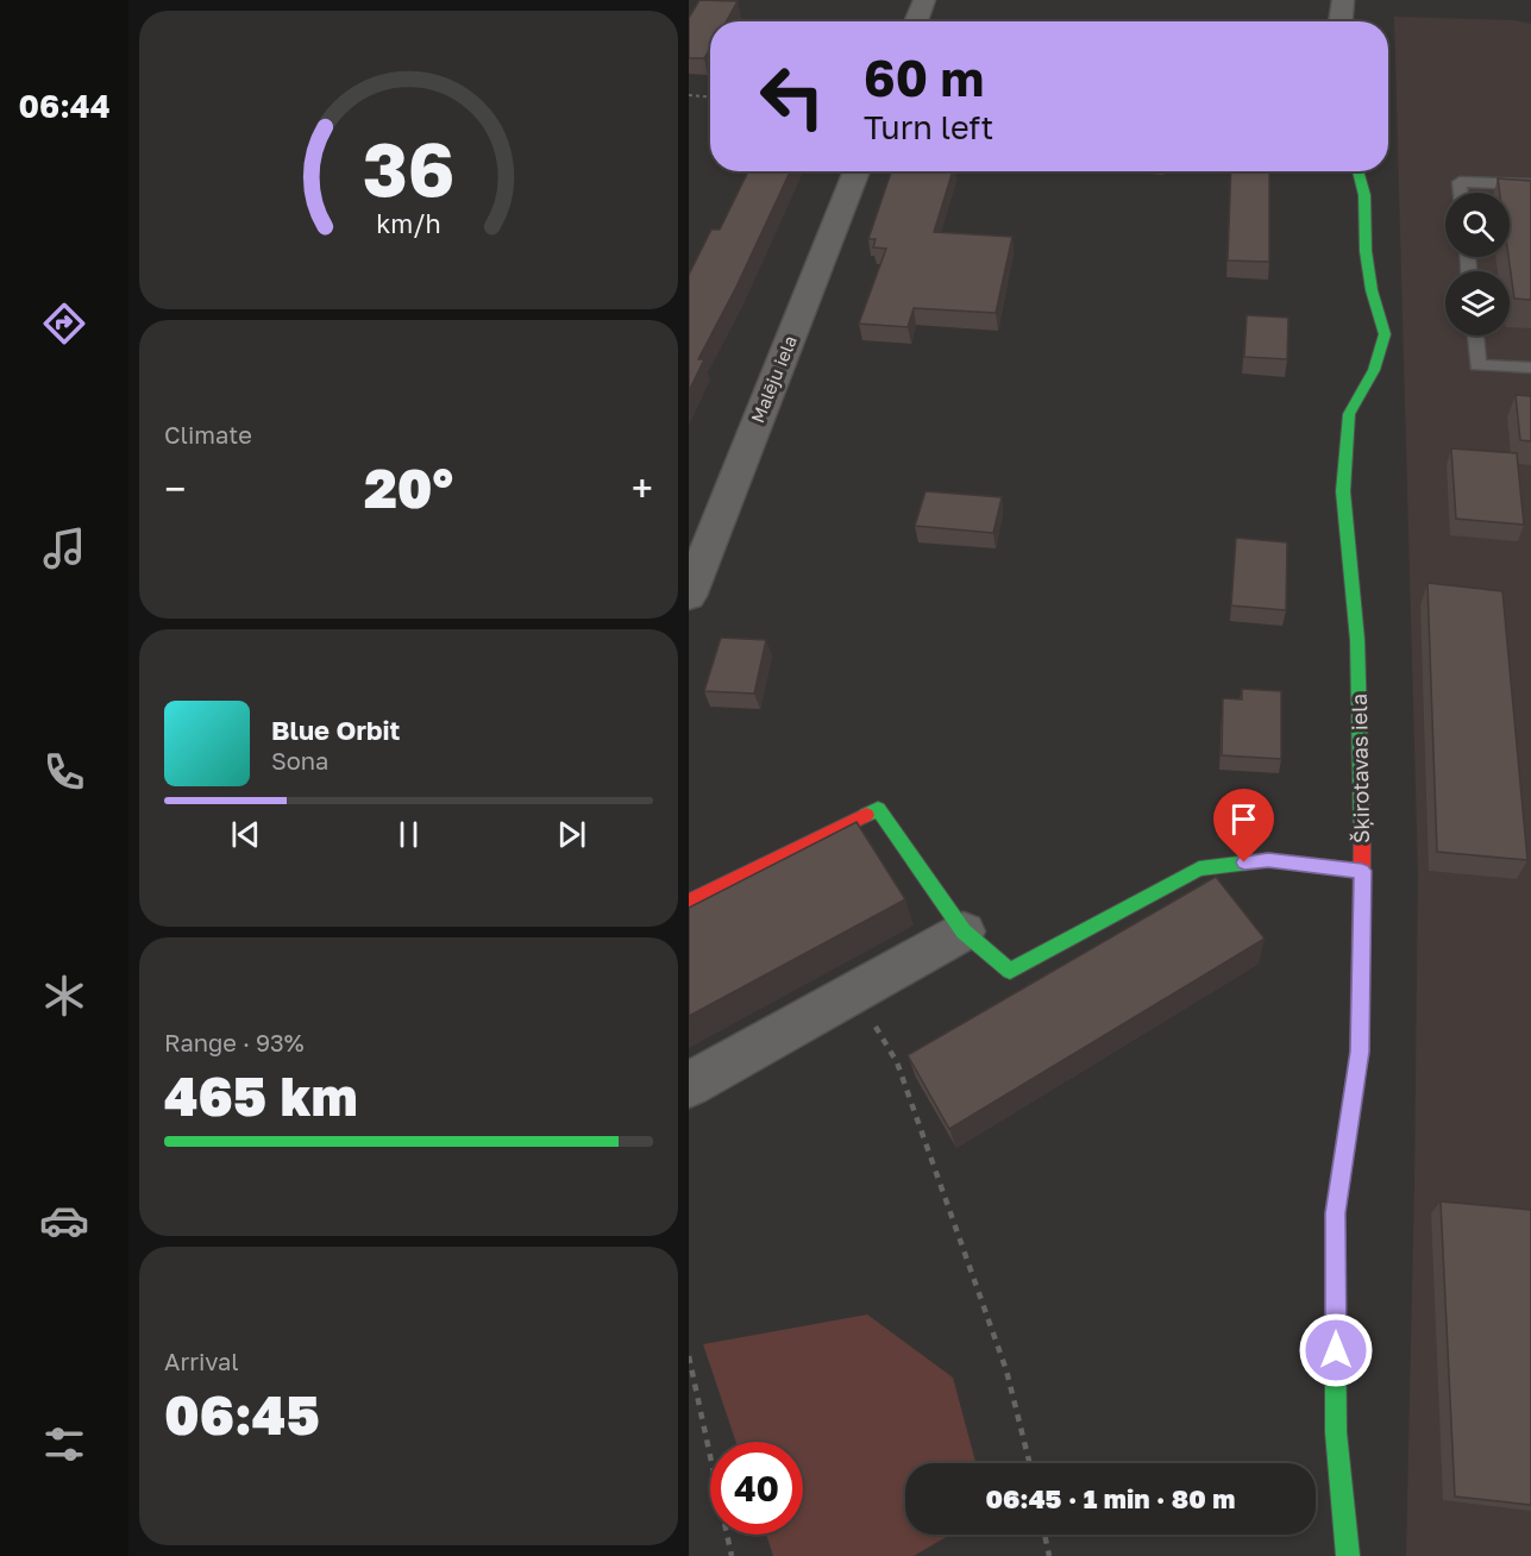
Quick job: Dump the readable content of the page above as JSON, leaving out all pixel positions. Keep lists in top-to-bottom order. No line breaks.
{"streets":{"street":["Malēju iela","Šķirotavas iela"]},"page":{"tabs":"06:44","turn":["60 m","Turn left"],"tile":["Climate",["Range · 93%","465 km"],["Arrival","06:45"]],"heat":["−","20°","+"],"song":["Blue Orbit","Sona"],"limit":"40","trip":"06:45 · 1 min · 80 m","gauge":["36","km/h"]}}
